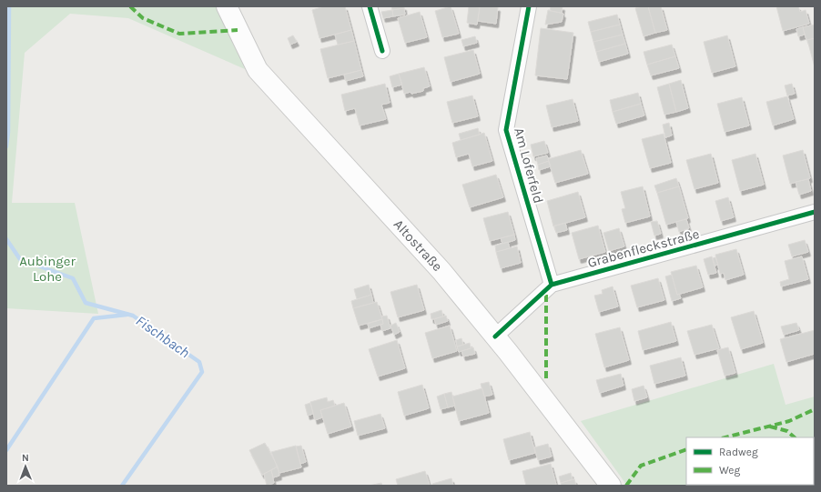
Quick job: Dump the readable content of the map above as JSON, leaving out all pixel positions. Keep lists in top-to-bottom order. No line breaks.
{"streets":{"main road":["Altostraße"],"street":["Am Loferfeld","Grabenfleckstraße"]},"crossings":[["Am Loferfeld","Grabenfleckstraße"],["Altostraße","Grabenfleckstraße"]],"water":["Fischbach"],"parks":["Aubinger Lohe"],"legend":["Radweg","Weg"],"north":"top"}
